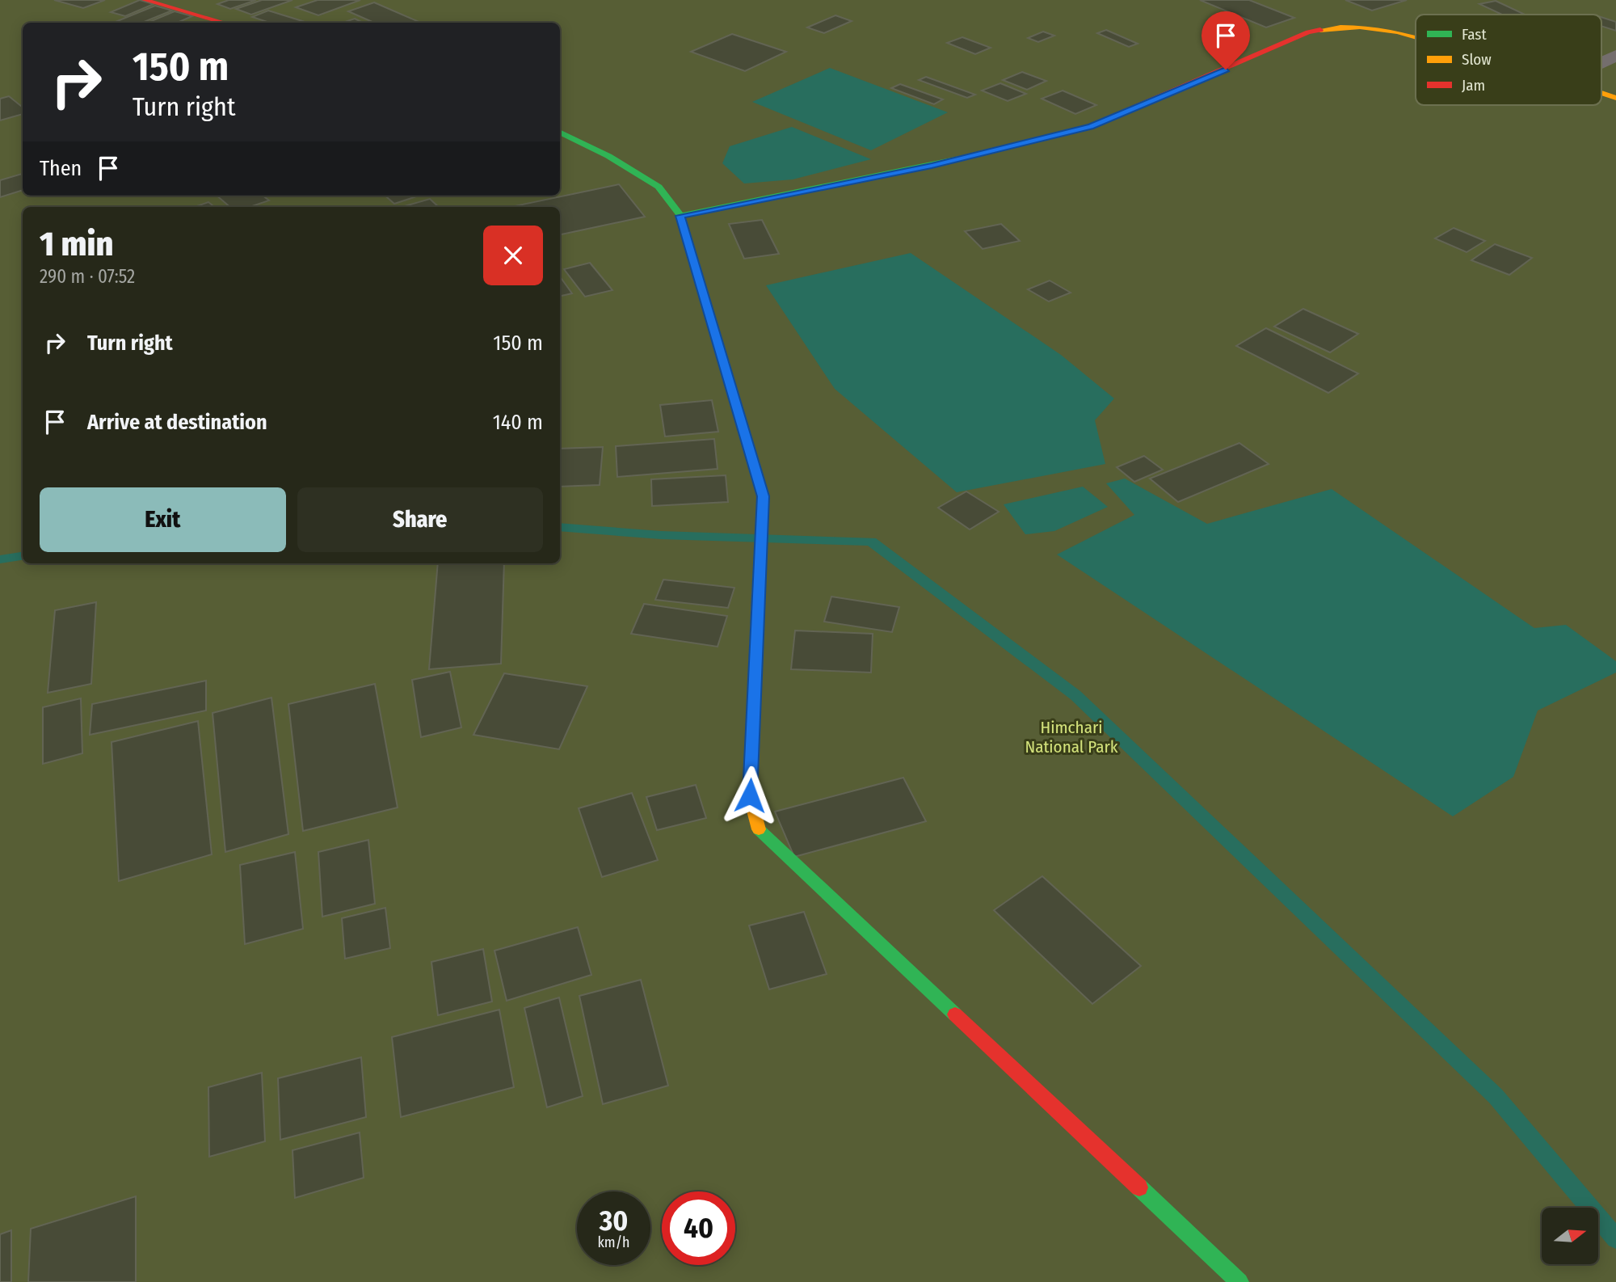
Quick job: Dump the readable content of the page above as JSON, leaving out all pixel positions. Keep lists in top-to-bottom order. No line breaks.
{"parks":["Himchari National Park"],"legend":["Fast","Slow","Jam"],"north":"right","page":{"turn":["150 m","Turn right"],"then":"Then","heading":["1 min","290 m · 07:52"],"list":[{"name":"Turn right","value":"150 m"},{"name":"Arrive at destination","value":"140 m"}],"buttons":["Exit","Share"],"speed":"30 km/h","limit":"40"}}
